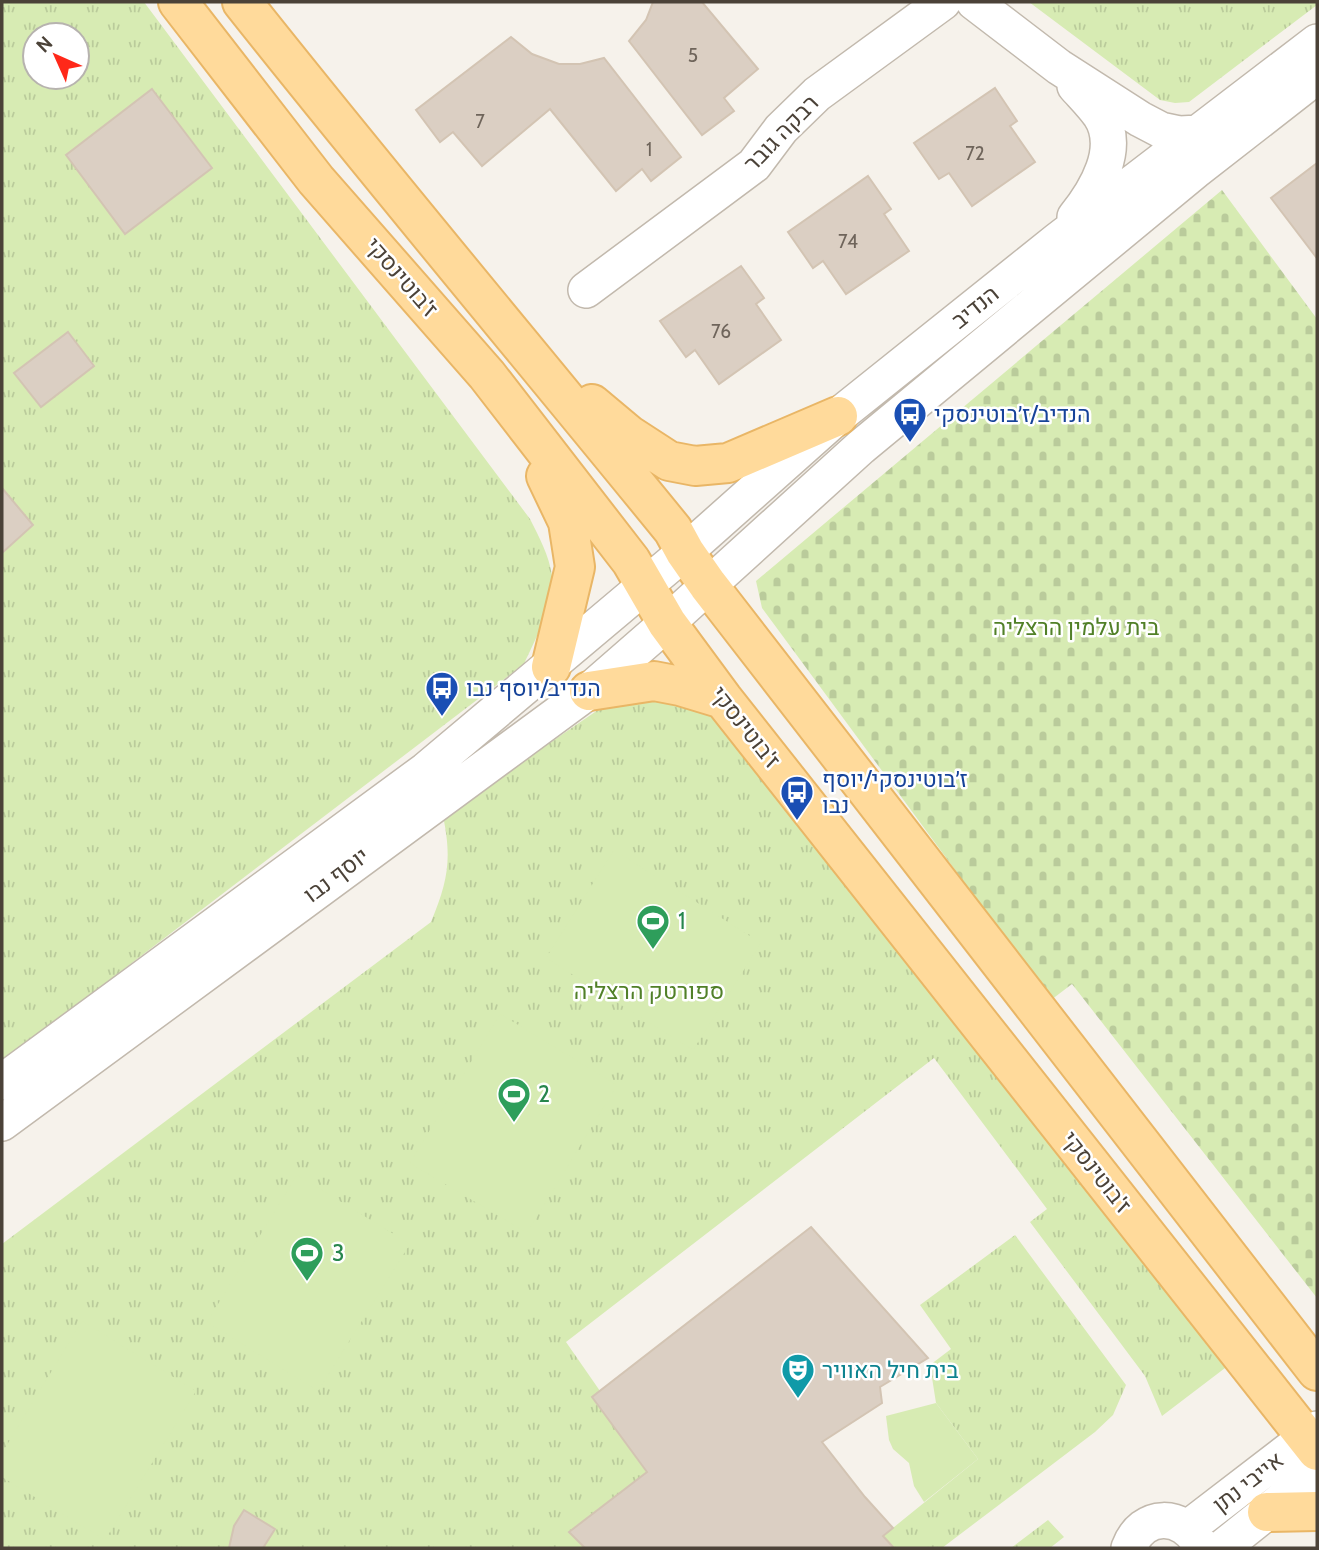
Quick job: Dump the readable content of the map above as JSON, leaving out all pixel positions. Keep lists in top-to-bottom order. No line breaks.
{"streets":{"main road":["ז'בוטינסקי"],"street":["רבקה גובר","הנדיב","יוסף נבו","אייבי נתן"]},"crossings":[["ז'בוטינסקי","הנדיב"],["ז'בוטינסקי","יוסף נבו"],["ז'בוטינסקי","אייבי נתן"],["הנדיב","יוסף נבו"]],"parks":["בית עלמין הרצליה","ספורטק הרצליה"],"places":{"bus stop":["הנדיב/ז׳בוטינסקי","הנדיב/יוסף נבו","ז׳בוטינסקי/יוסף נבו"],"sports":["1","2","3"],"theatre":["בית חיל האוויר"]},"house_numbers":["5","7","1","72","74","76"],"north":"top left"}
